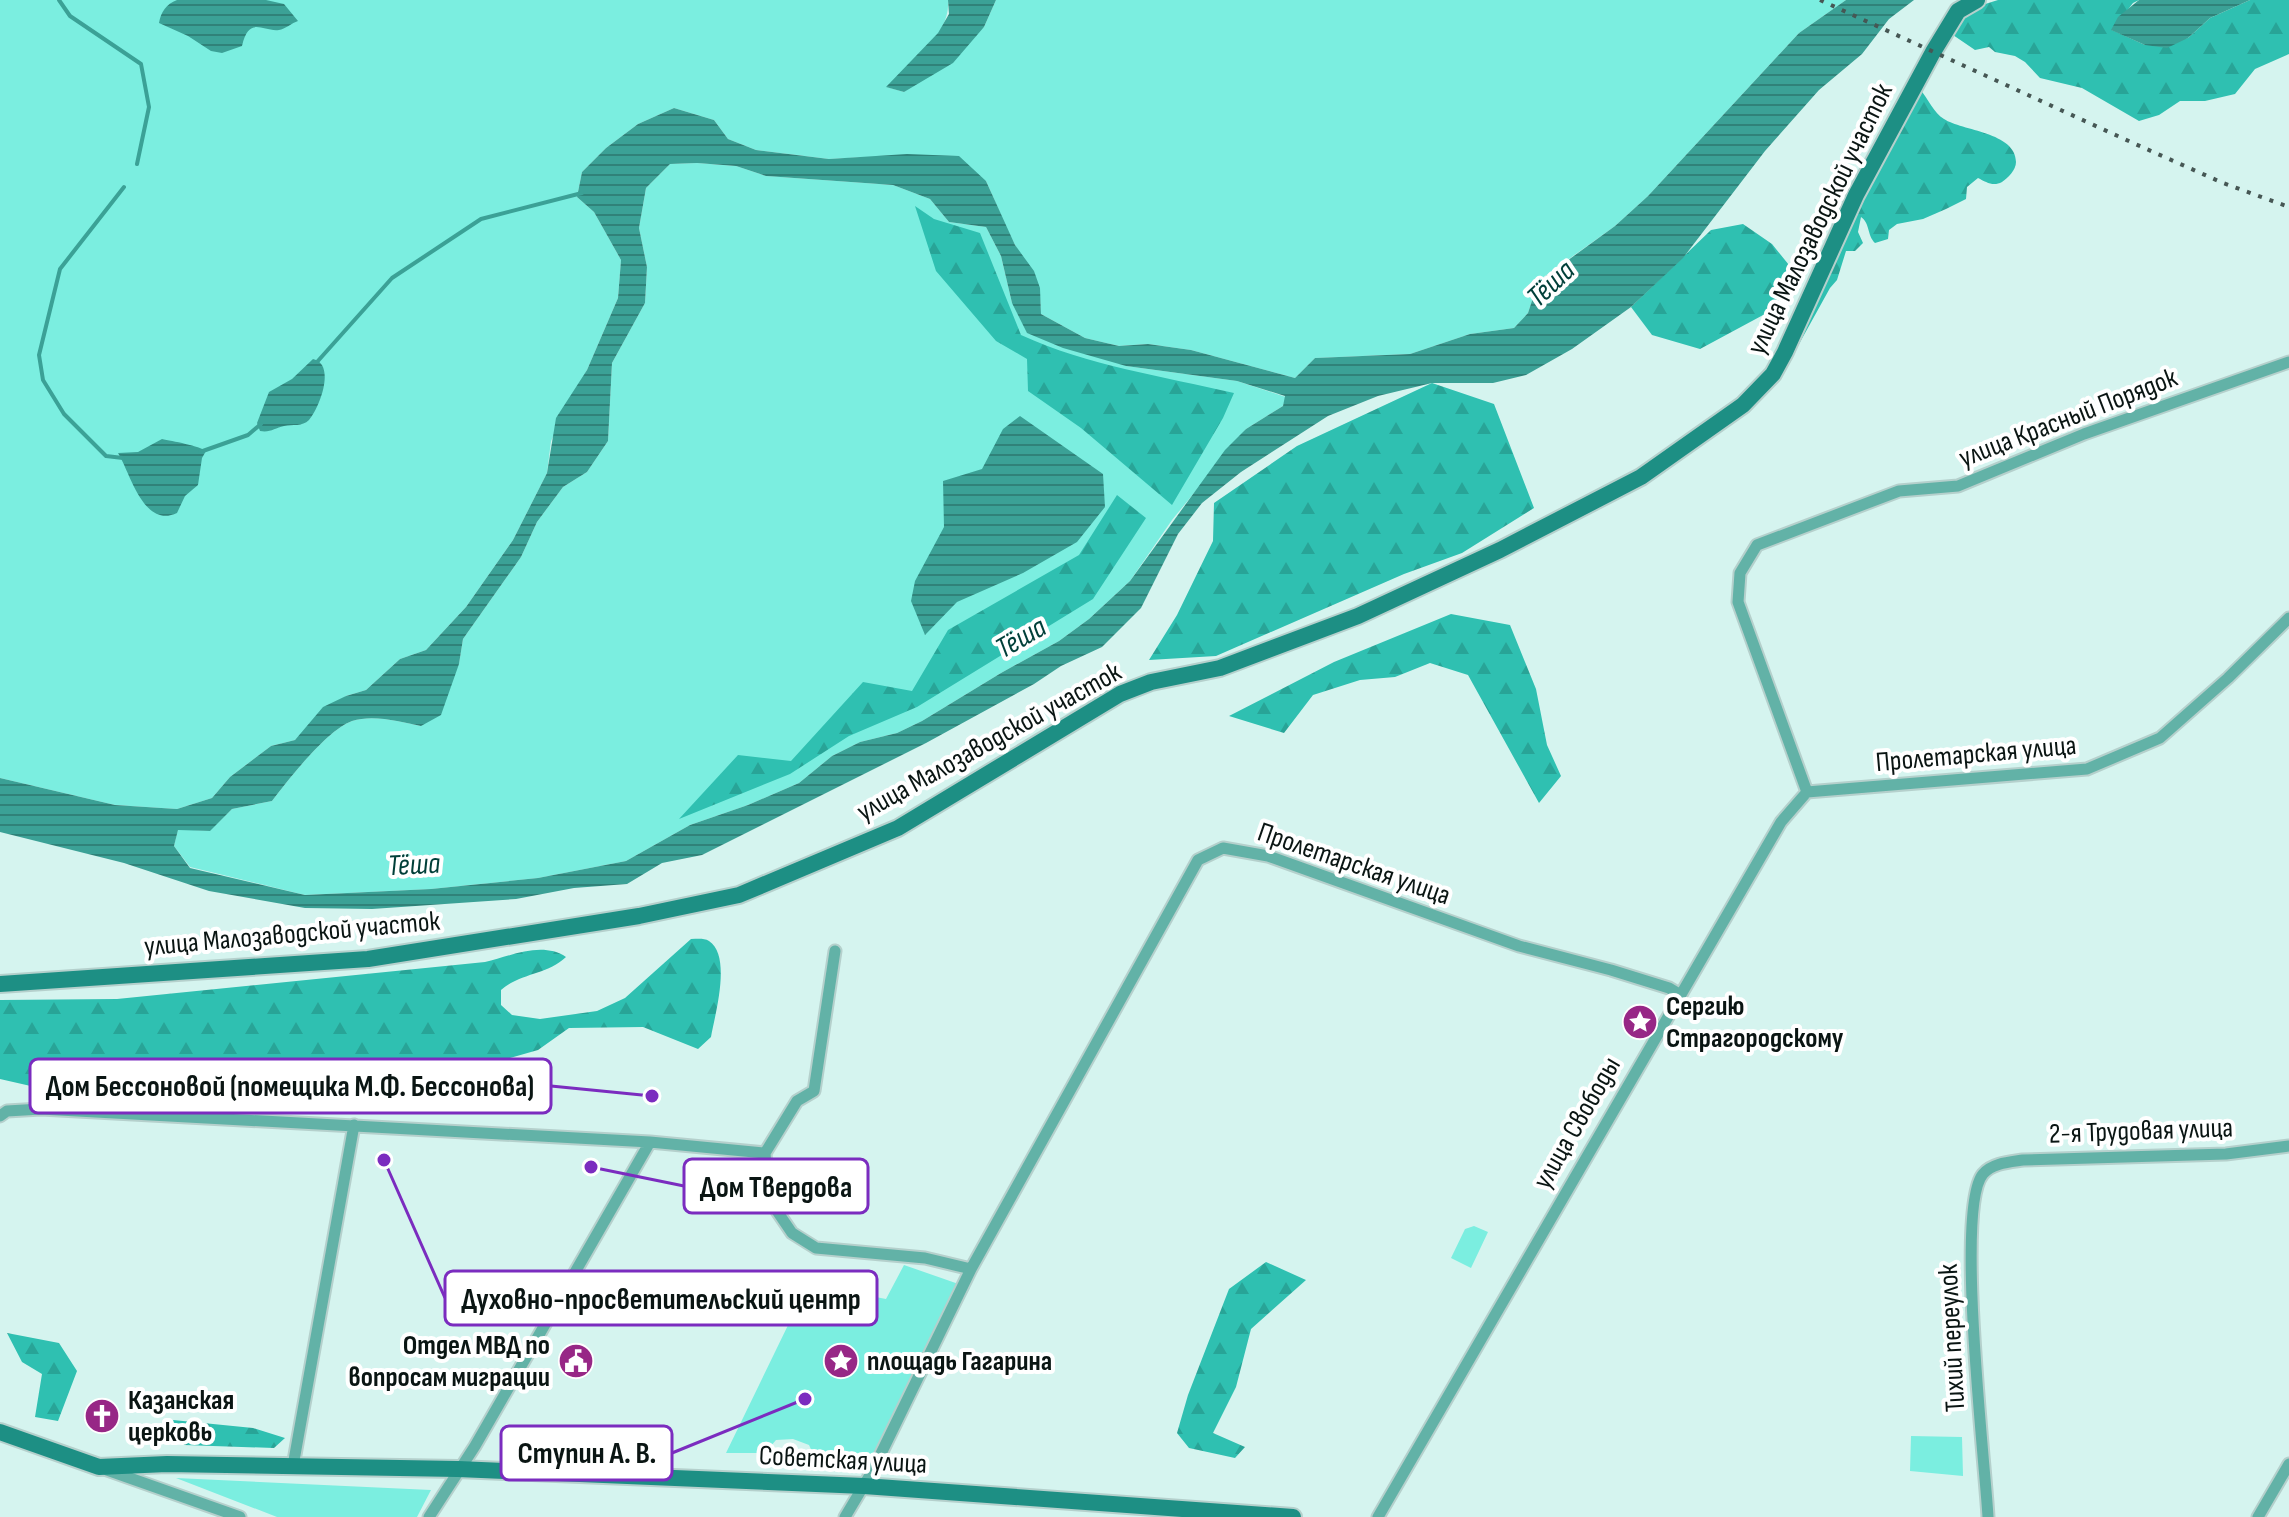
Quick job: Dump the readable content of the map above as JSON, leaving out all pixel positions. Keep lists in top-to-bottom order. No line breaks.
{"streets":{"street":["улица Малозаводской участок","улица Красный Порядок","Пролетарская улица","улица Свободы","2-я Трудовая улица","Тихий переулок","Советская улица"]},"crossings":[["улица Красный Порядок","Пролетарская улица"],["улица Красный Порядок","улица Свободы"],["Пролетарская улица","улица Свободы"],["2-я Трудовая улица","Тихий переулок"]],"water":["Тёша"],"places":{"place":["Сергию Страгородскому","площадь Гагарина"],"other":["Дом Бессоновой (помещика М.Ф. Бессонова)","Духовно-просветительский центр","Дом Твердова","Ступин А. В."],"public building":["Отдел МВД по вопросам миграции"],"church":["Казанская церковь"]}}
